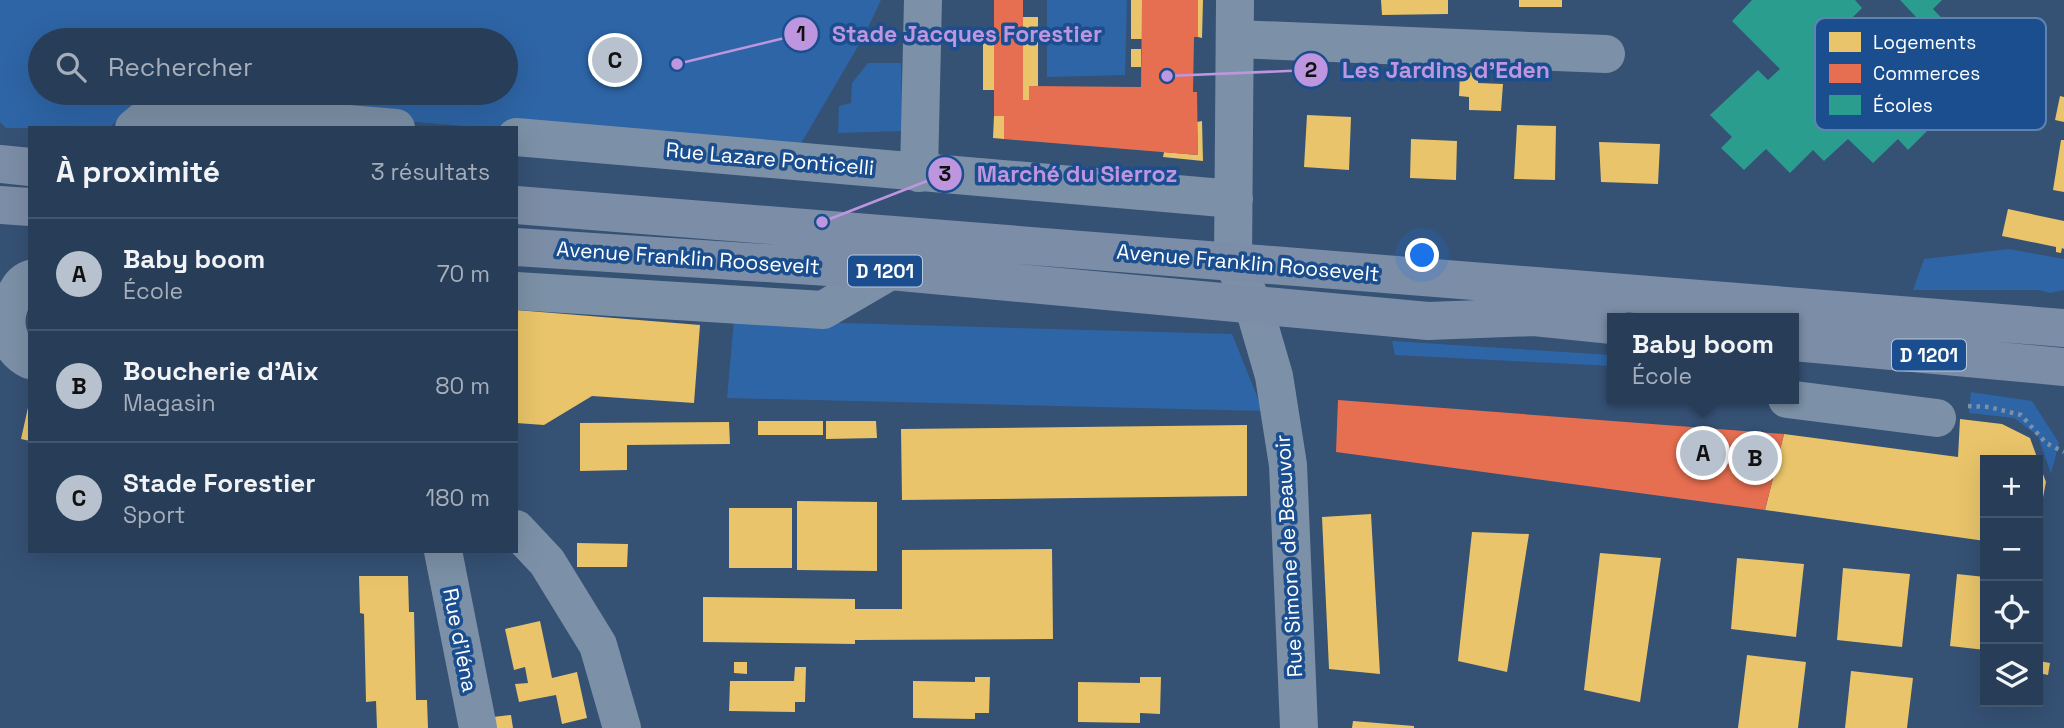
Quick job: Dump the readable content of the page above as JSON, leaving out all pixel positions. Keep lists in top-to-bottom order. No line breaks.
{"streets":{"main road":["Avenue Franklin Roosevelt","D 1201"],"street":["Rue Lazare Ponticelli","Rue Simone de Beauvoir","Rue d'Iéna"]},"crossings":[["Rue Lazare Ponticelli","Avenue Franklin Roosevelt"],["Rue Lazare Ponticelli","Rue Simone de Beauvoir"],["Avenue Franklin Roosevelt","Rue Simone de Beauvoir"]],"places":["Stade Jacques Forestier","Les Jardins d'Eden","Marché du Sierroz"],"legend":["Logements","Commerces","Écoles"],"page":{"search":"Rechercher","pins":["C","A","B"],"heading":["À proximité","3 résultats"],"list":[{"mark":"A","name":"Baby boom","note":"École","value":"70 m"},{"mark":"B","name":"Boucherie d'Aix","note":"Magasin","value":"80 m"},{"mark":"C","name":"Stade Forestier","note":"Sport","value":"180 m"}],"popup":["Baby boom","École"],"map_buttons":["+","−"]}}
